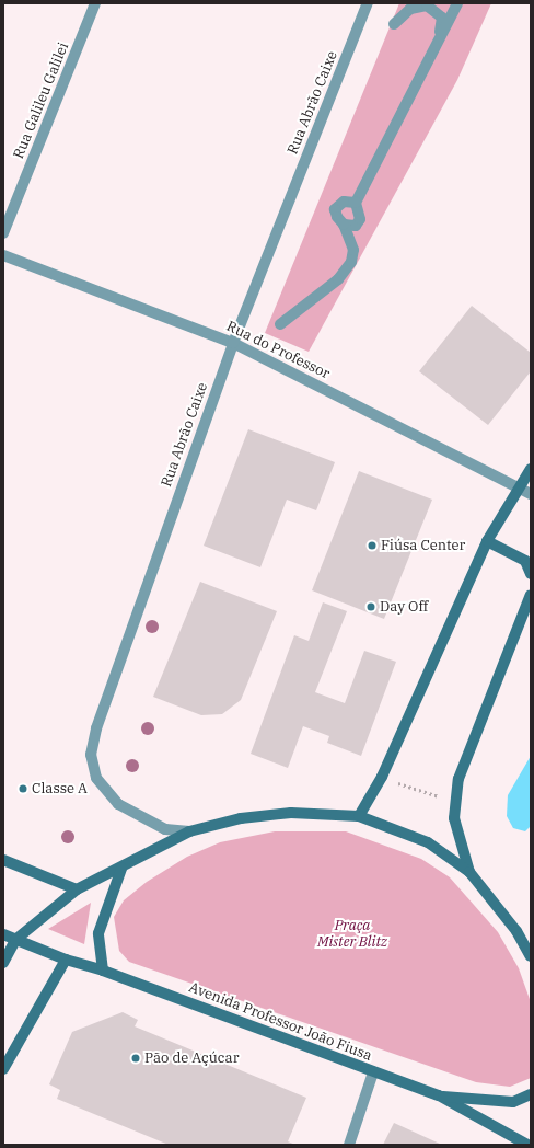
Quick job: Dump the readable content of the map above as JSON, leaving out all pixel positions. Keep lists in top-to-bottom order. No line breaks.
{"streets":{"main road":["Avenida Professor João Fiusa"],"street":["Rua Galileu Galilei","Rua Abrão Caixe","Rua do Professor"]},"crossings":[["Rua Abrão Caixe","Rua do Professor"]],"parks":["Praça Mister Blitz"],"places":["Fiúsa Center","Day Off","Classe A","Pão de Açúcar"]}
